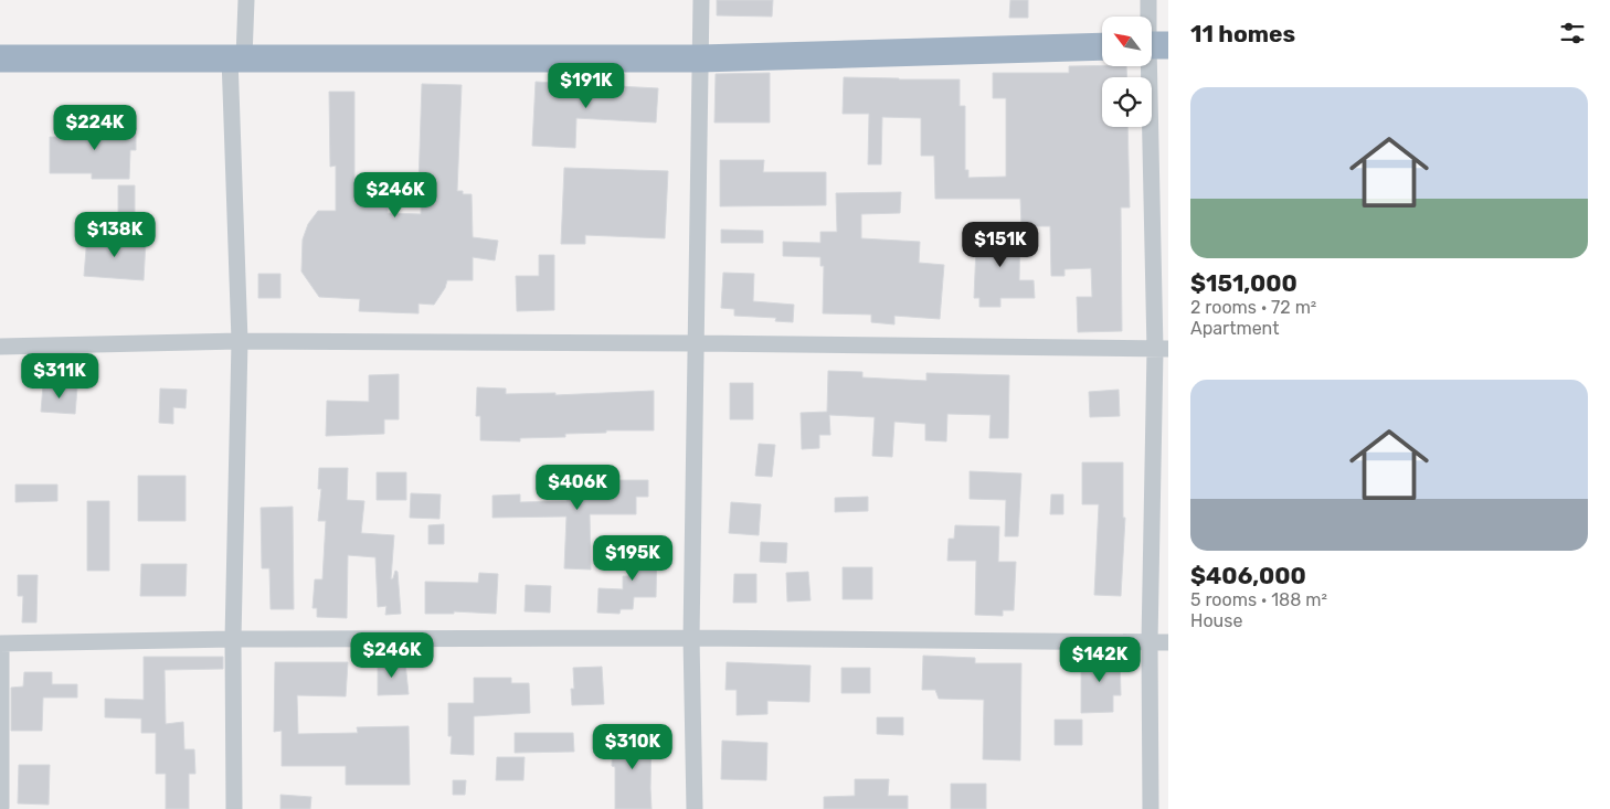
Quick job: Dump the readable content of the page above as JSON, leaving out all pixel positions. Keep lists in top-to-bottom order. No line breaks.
{"north":"top left","page":{"heading":"11 homes","price":["$191K","$224K","$246K","$138K","$151K","$311K","$406K","$195K","$246K","$142K","$310K"],"list":[{"name":"$151,000","note":"2 rooms · 72 m² · Apartment"},{"name":"$406,000","note":"5 rooms · 188 m² · House"}]}}
